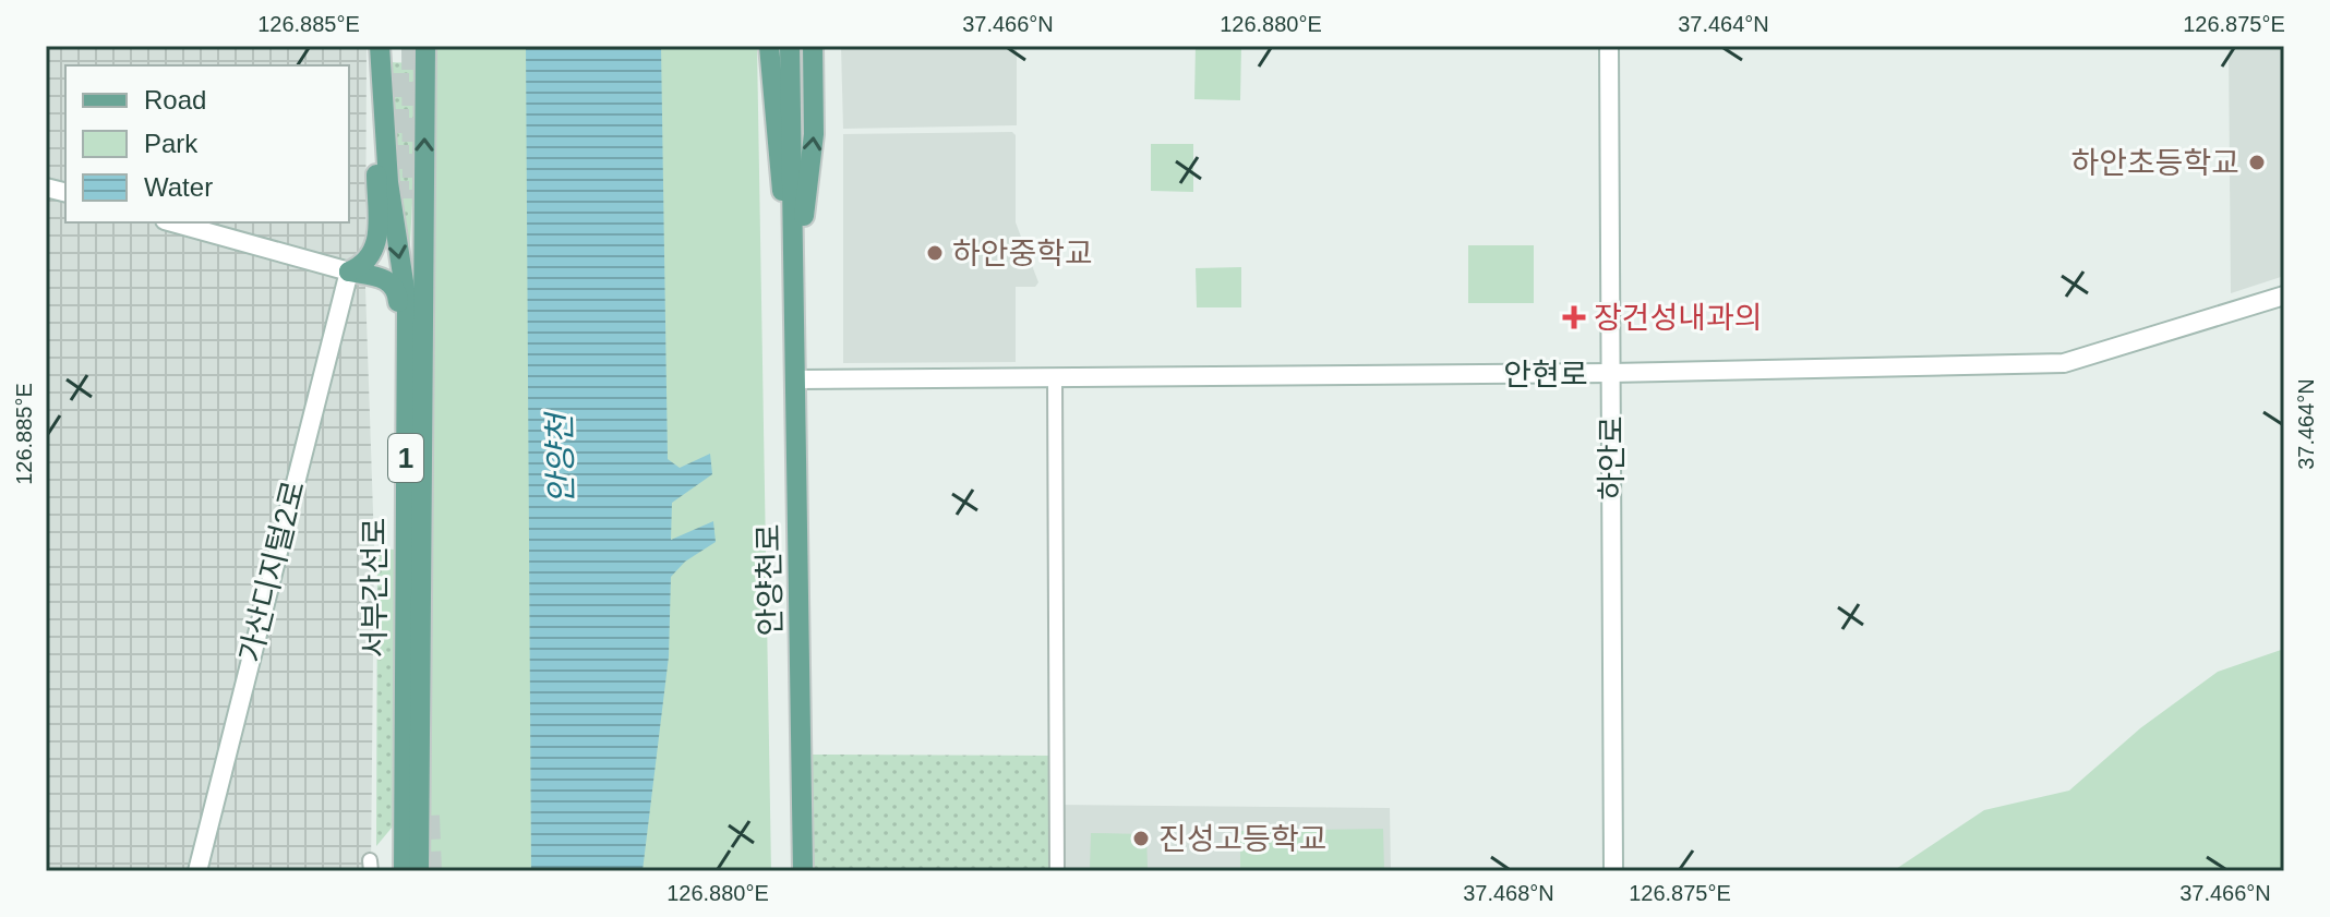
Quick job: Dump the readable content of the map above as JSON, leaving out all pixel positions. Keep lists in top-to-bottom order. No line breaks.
{"streets":{"main road":["1","안양천로","서부간선로"],"street":["안현로","하안로","가산디지털2로"]},"crossings":[["안현로","하안로"],["안현로","안양천로"]],"water":["안양천"],"places":{"other":["하안초등학교","하안중학교","진성고등학교"],"health":["장건성내과의"]},"legend":["Road","Park","Water"],"coordinates":["126.885°E","37.466°N","126.880°E","37.464°N","126.875°E","37.468°N"]}
